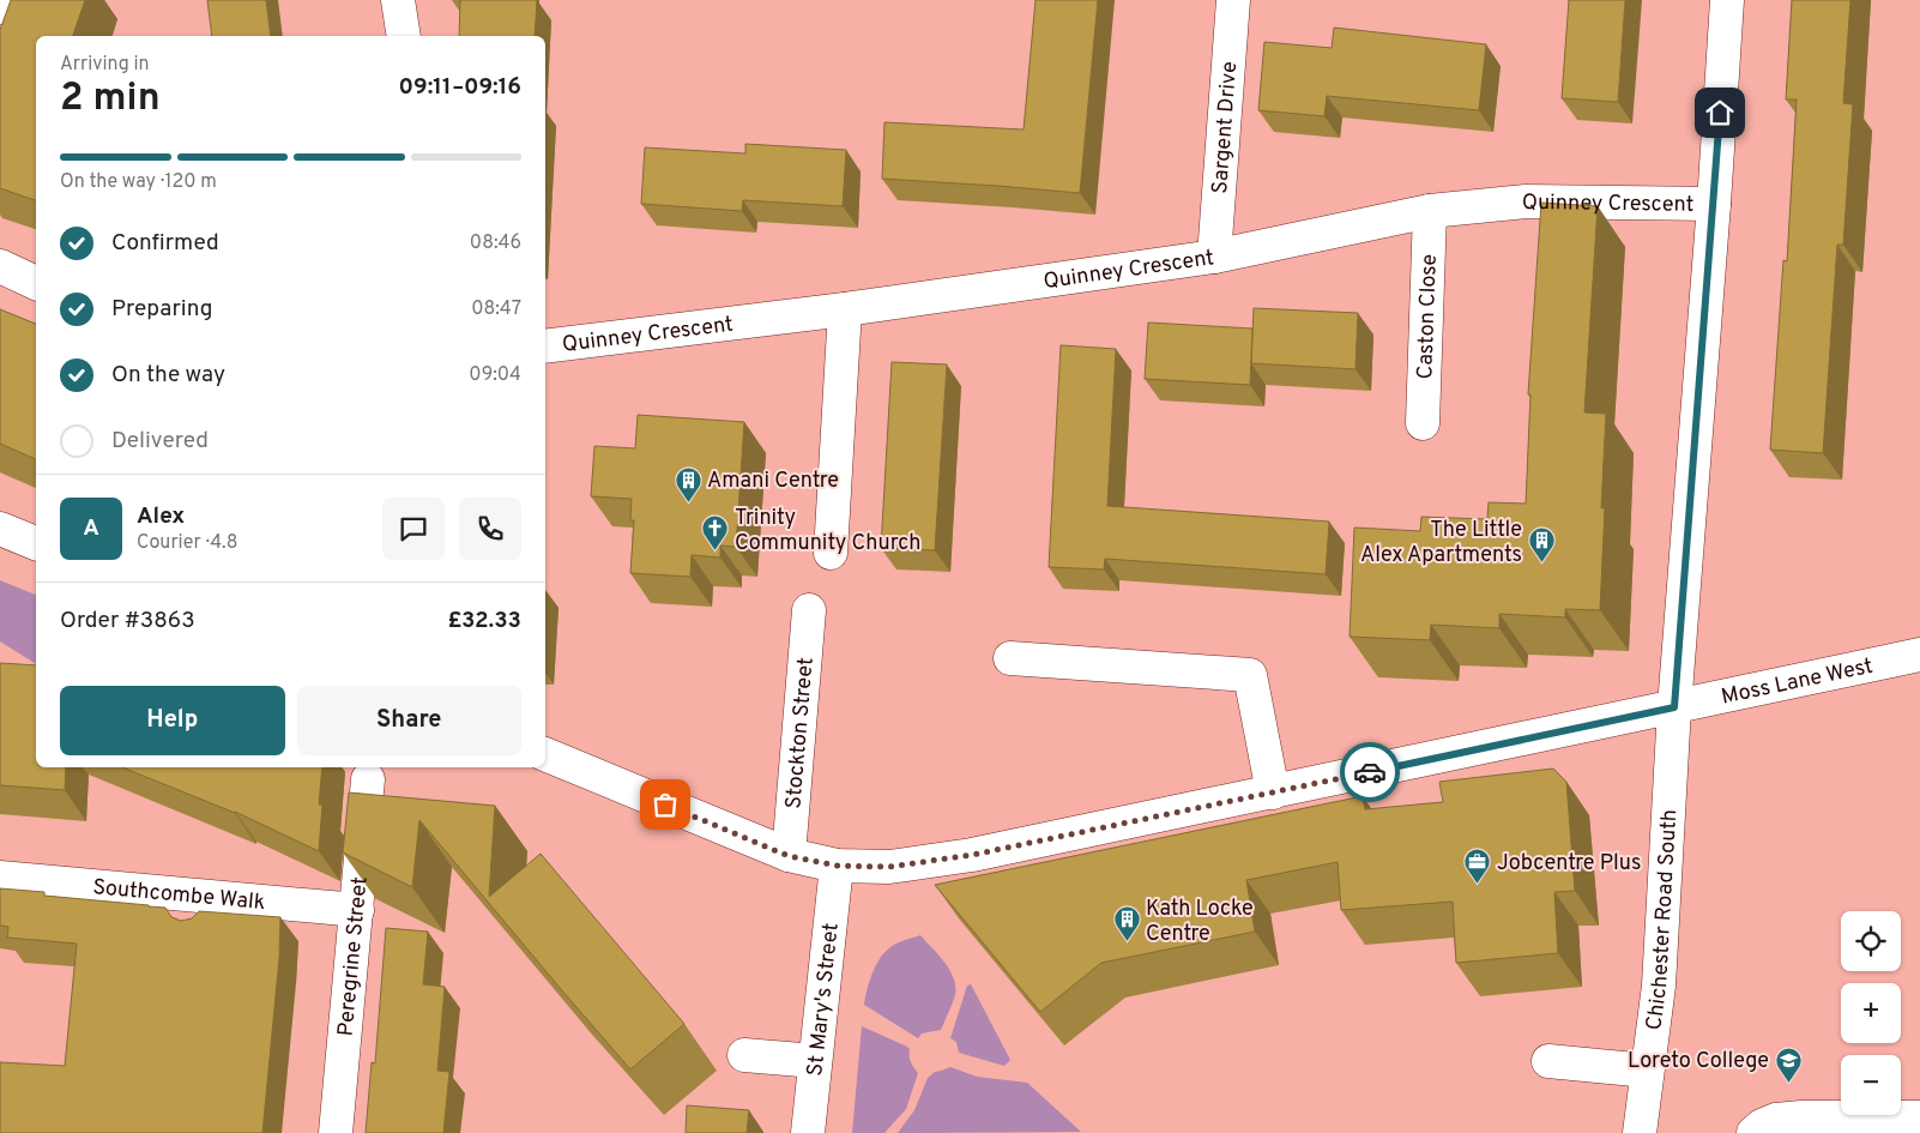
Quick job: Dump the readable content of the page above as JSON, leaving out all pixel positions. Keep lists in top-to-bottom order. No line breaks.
{"streets":{"street":["Sargent Drive","Quinney Crescent","Caston Close","Moss Lane West","Stockton Street","Southcombe Walk","Chichester Road South","Peregrine Street","St Mary's Street"]},"crossings":[["Sargent Drive","Quinney Crescent"],["Quinney Crescent","Caston Close"],["Quinney Crescent","Chichester Road South"],["Moss Lane West","Stockton Street"],["Moss Lane West","Chichester Road South"],["Moss Lane West","St Mary's Street"],["Southcombe Walk","Peregrine Street"]],"places":{"building":["Amani Centre","The Little Alex Apartments","Kath Locke Centre"],"church":["Trinity Community Church"],"office":["Jobcentre Plus"],"school or university":["Loreto College"]},"page":{"heading":["2 min","Arriving in","09:11–09:16"],"panel":["Alex","Courier · 4.8","Order #3863","£32.33"],"bar":"On the way · 120 m","list":[["Confirmed","08:46"],["Preparing","08:47"],["On the way","09:04"],"Delivered"],"round":"A","buttons":["Help","Share"],"map_buttons":["+","−"]}}
